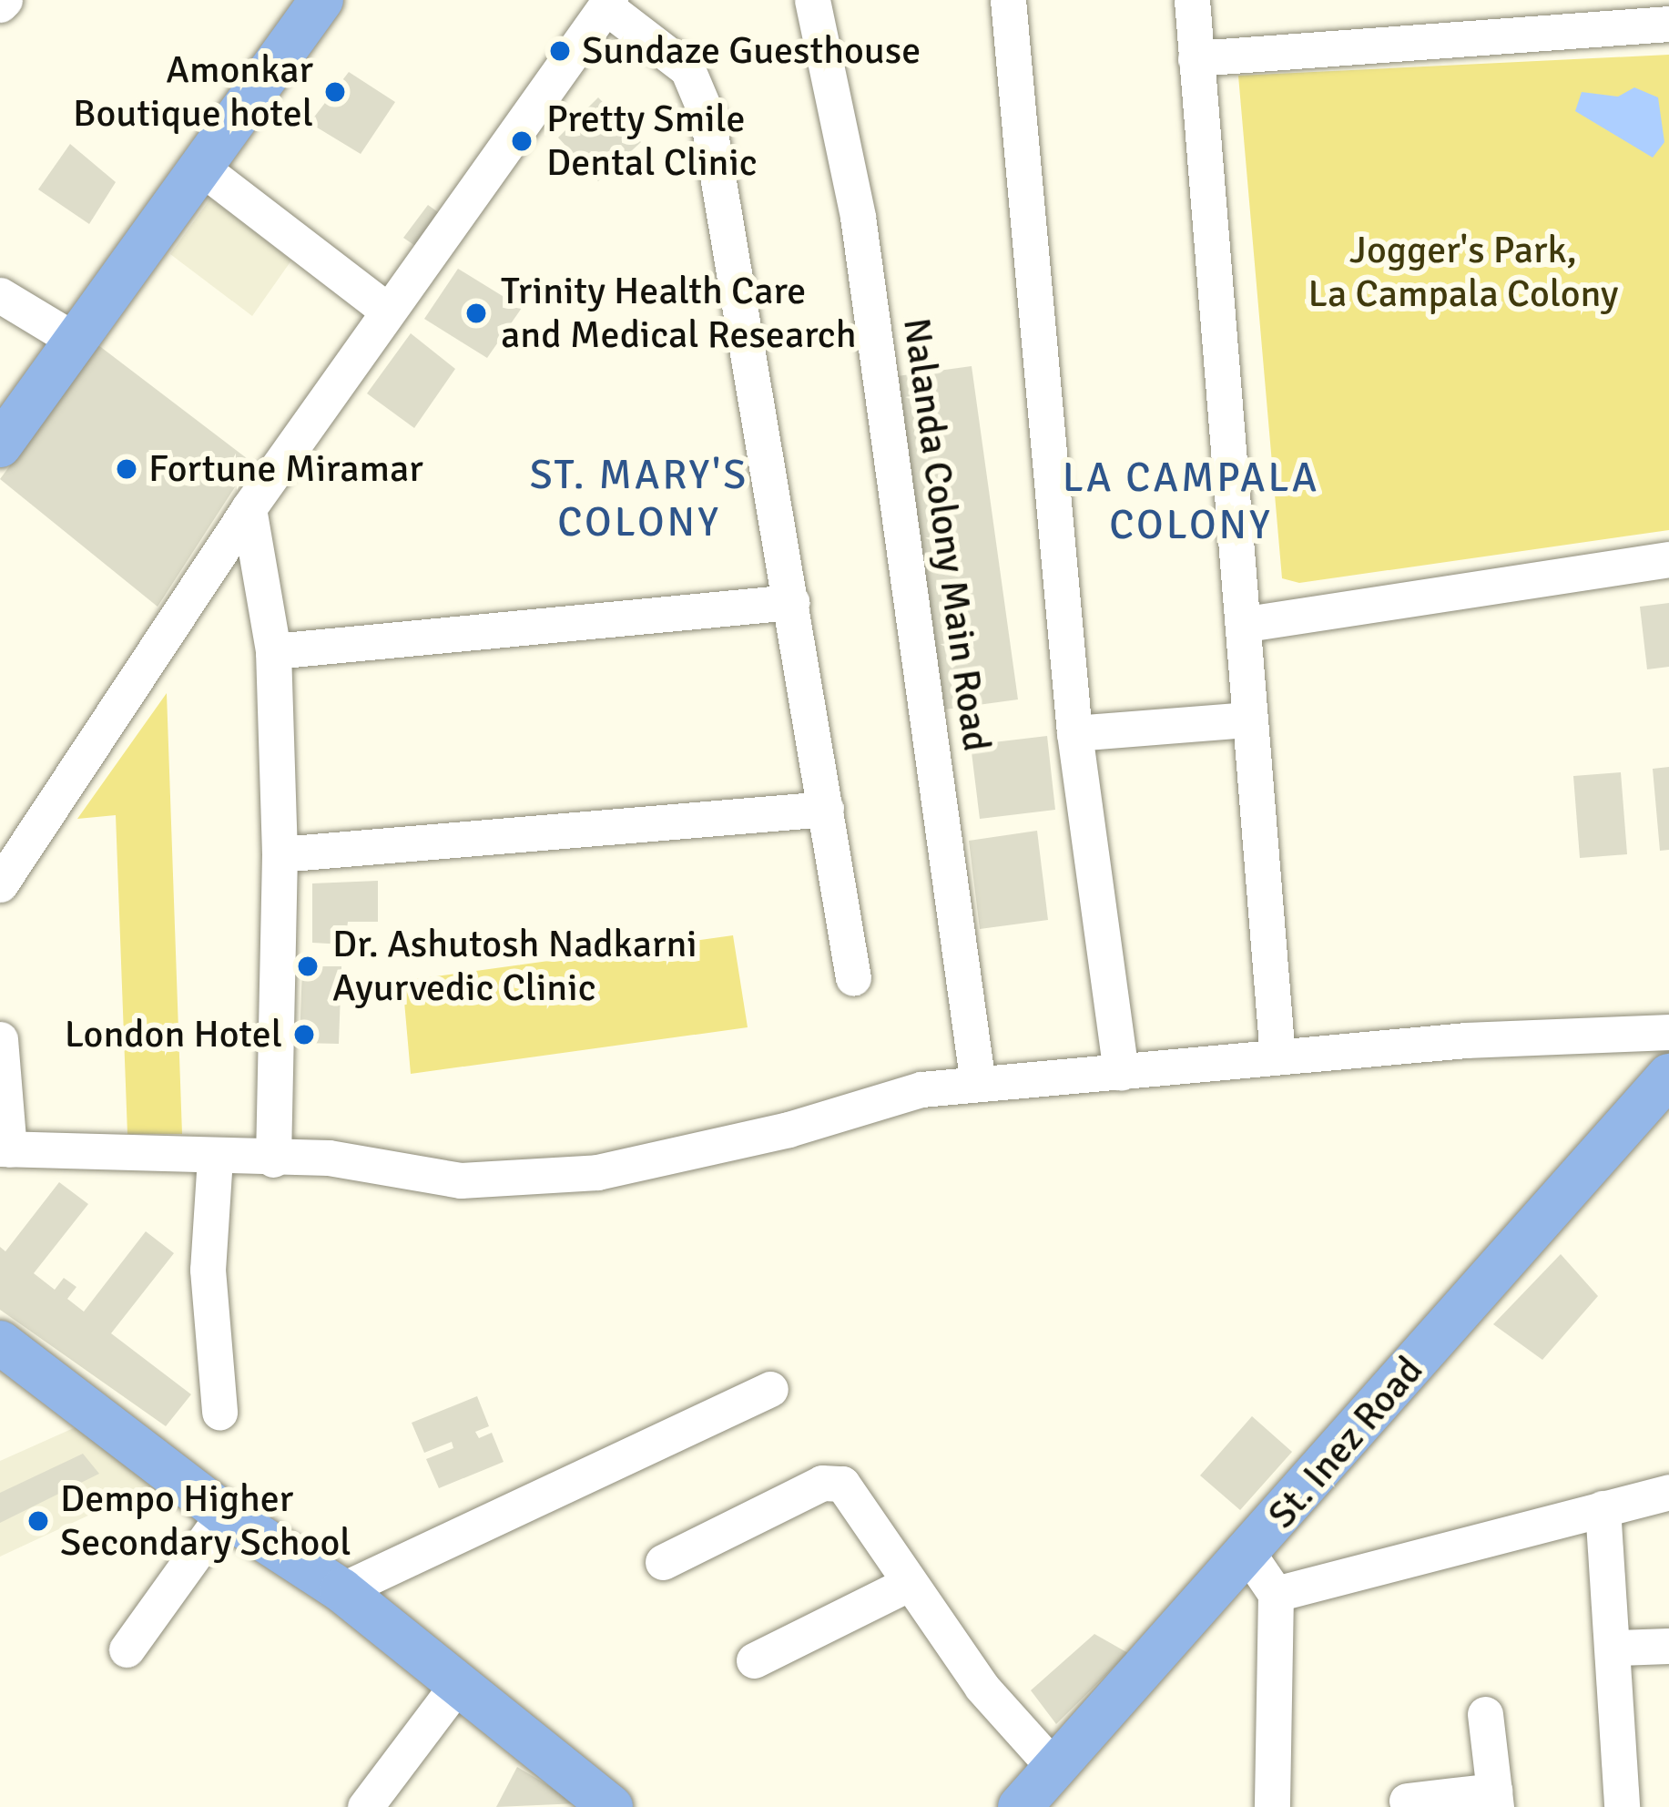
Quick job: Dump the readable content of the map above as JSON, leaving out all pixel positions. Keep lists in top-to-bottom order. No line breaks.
{"streets":{"main road":["St. Inez Road"],"street":["Nalanda Colony Main Road"]},"districts":["ST. MARY'S COLONY","LA CAMPALA COLONY"],"parks":["Jogger's Park, La Campala Colony"],"places":["Sundaze Guesthouse","Amonkar Boutique hotel","Pretty Smile Dental Clinic","Trinity Health Care and Medical Research","Fortune Miramar","Dr. Ashutosh Nadkarni Ayurvedic Clinic","London Hotel","Dempo Higher Secondary School"]}
